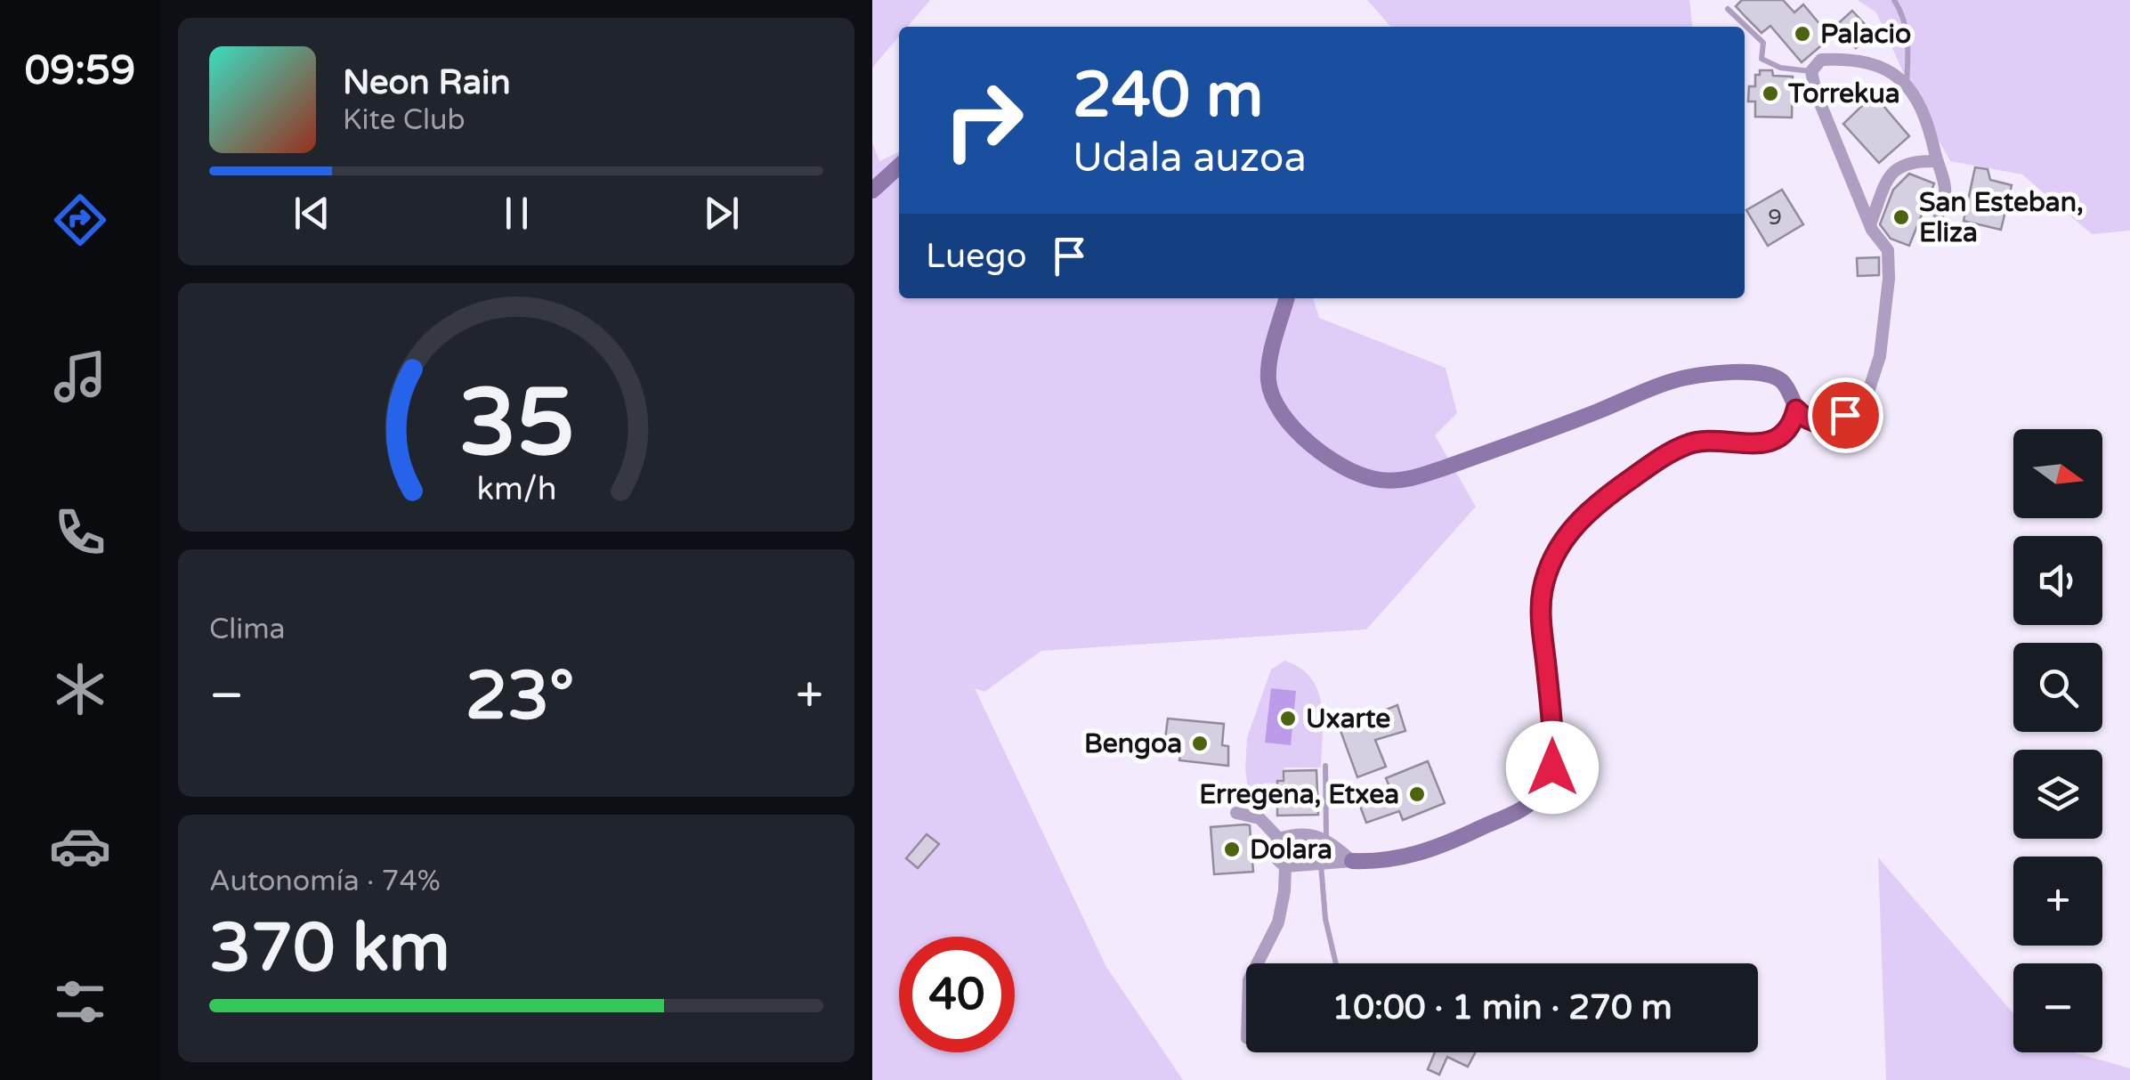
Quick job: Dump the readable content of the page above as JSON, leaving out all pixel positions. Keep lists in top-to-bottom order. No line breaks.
{"places":["Palacio","Torrekua","San Esteban, Eliza","Uxarte","Bengoa","Erregena, Etxea","Dolara"],"house_numbers":["9"],"north":"right","page":{"tabs":"09:59","turn":["240 m","Udala auzoa"],"song":["Neon Rain","Kite Club"],"then":"Luego","map_buttons":["+","−"],"tile":["Clima",["Autonomía · 74%","370 km"]],"heat":["−","23°","+"],"limit":"40","trip":"10:00 · 1 min · 270 m","gauge":["35","km/h"]}}
